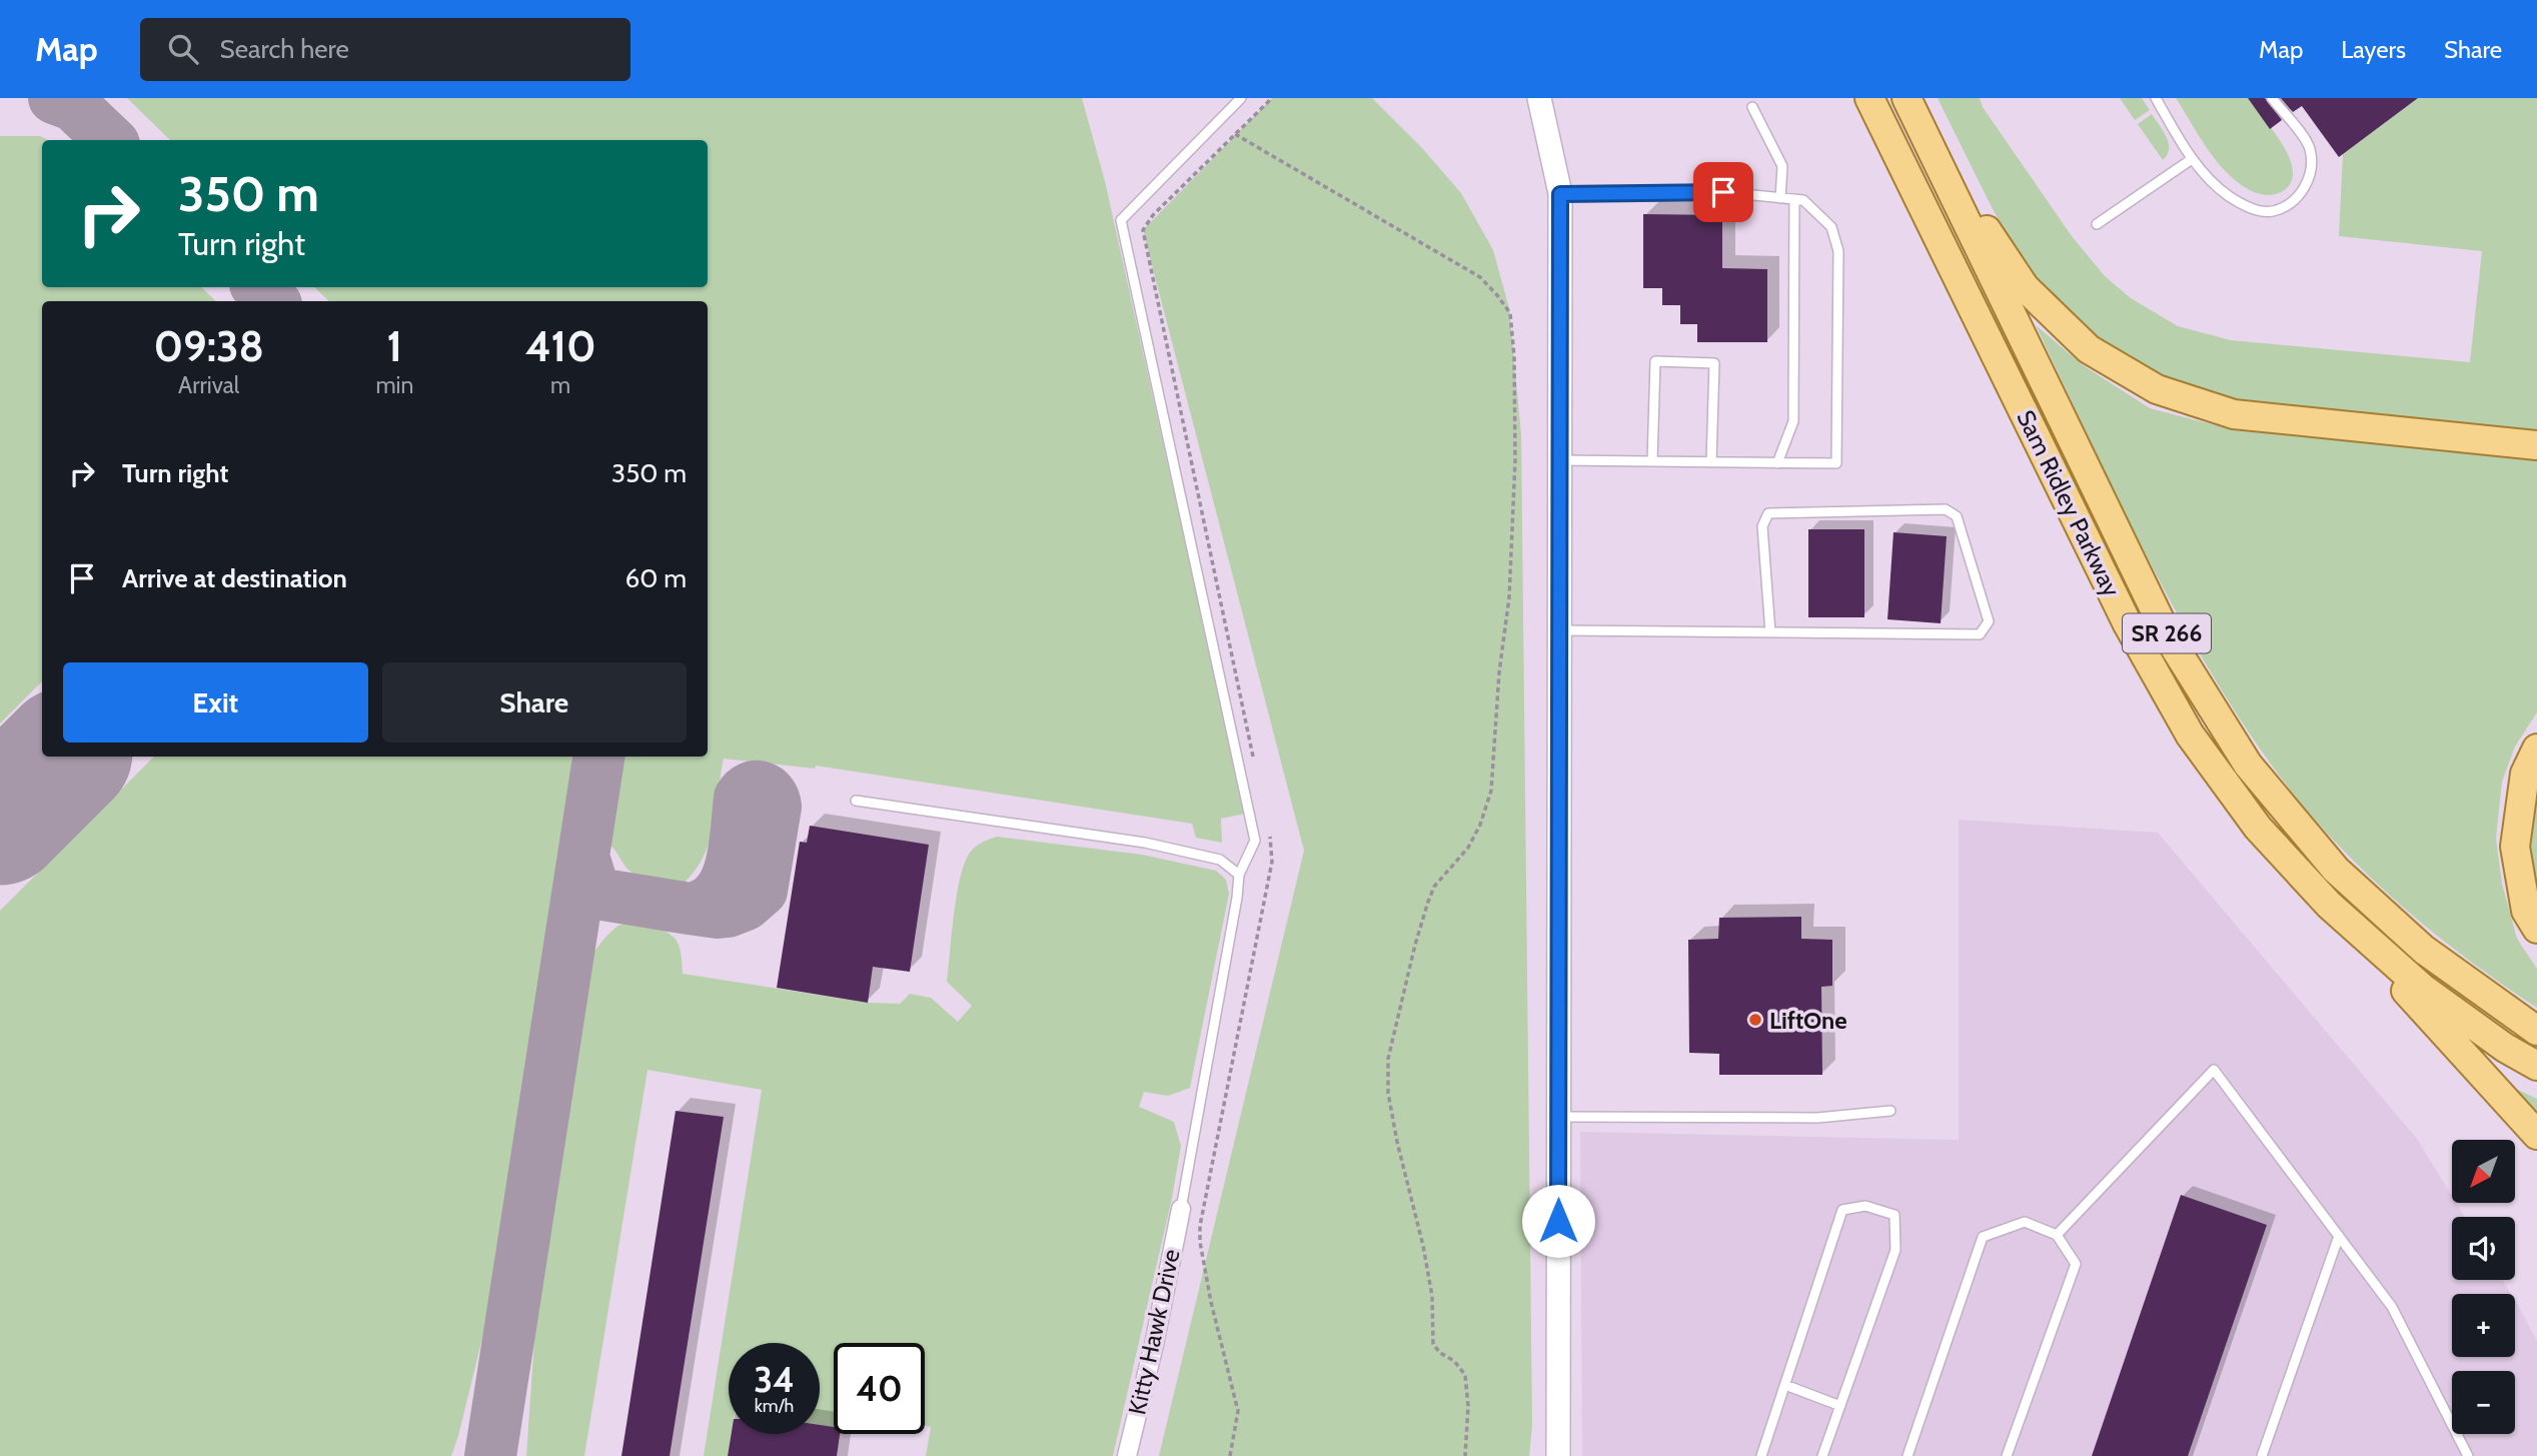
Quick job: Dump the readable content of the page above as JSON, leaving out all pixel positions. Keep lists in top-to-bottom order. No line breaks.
{"streets":{"main road":["Sam Ridley Parkway","SR 266"],"street":["Kitty Hawk Drive"]},"places":["LiftOne"],"north":"bottom left","page":{"header":"Map","search":"Search here","nav":["Map","Layers","Share"],"turn":["350 m","Turn right"],"eta":["09:38","Arrival","1","min","410","m"],"list":[{"name":"Turn right","value":"350 m"},{"name":"Arrive at destination","value":"60 m"}],"buttons":["Exit","Share"],"map_buttons":["+","−"],"speed":"34 km/h","limit":"40"}}
